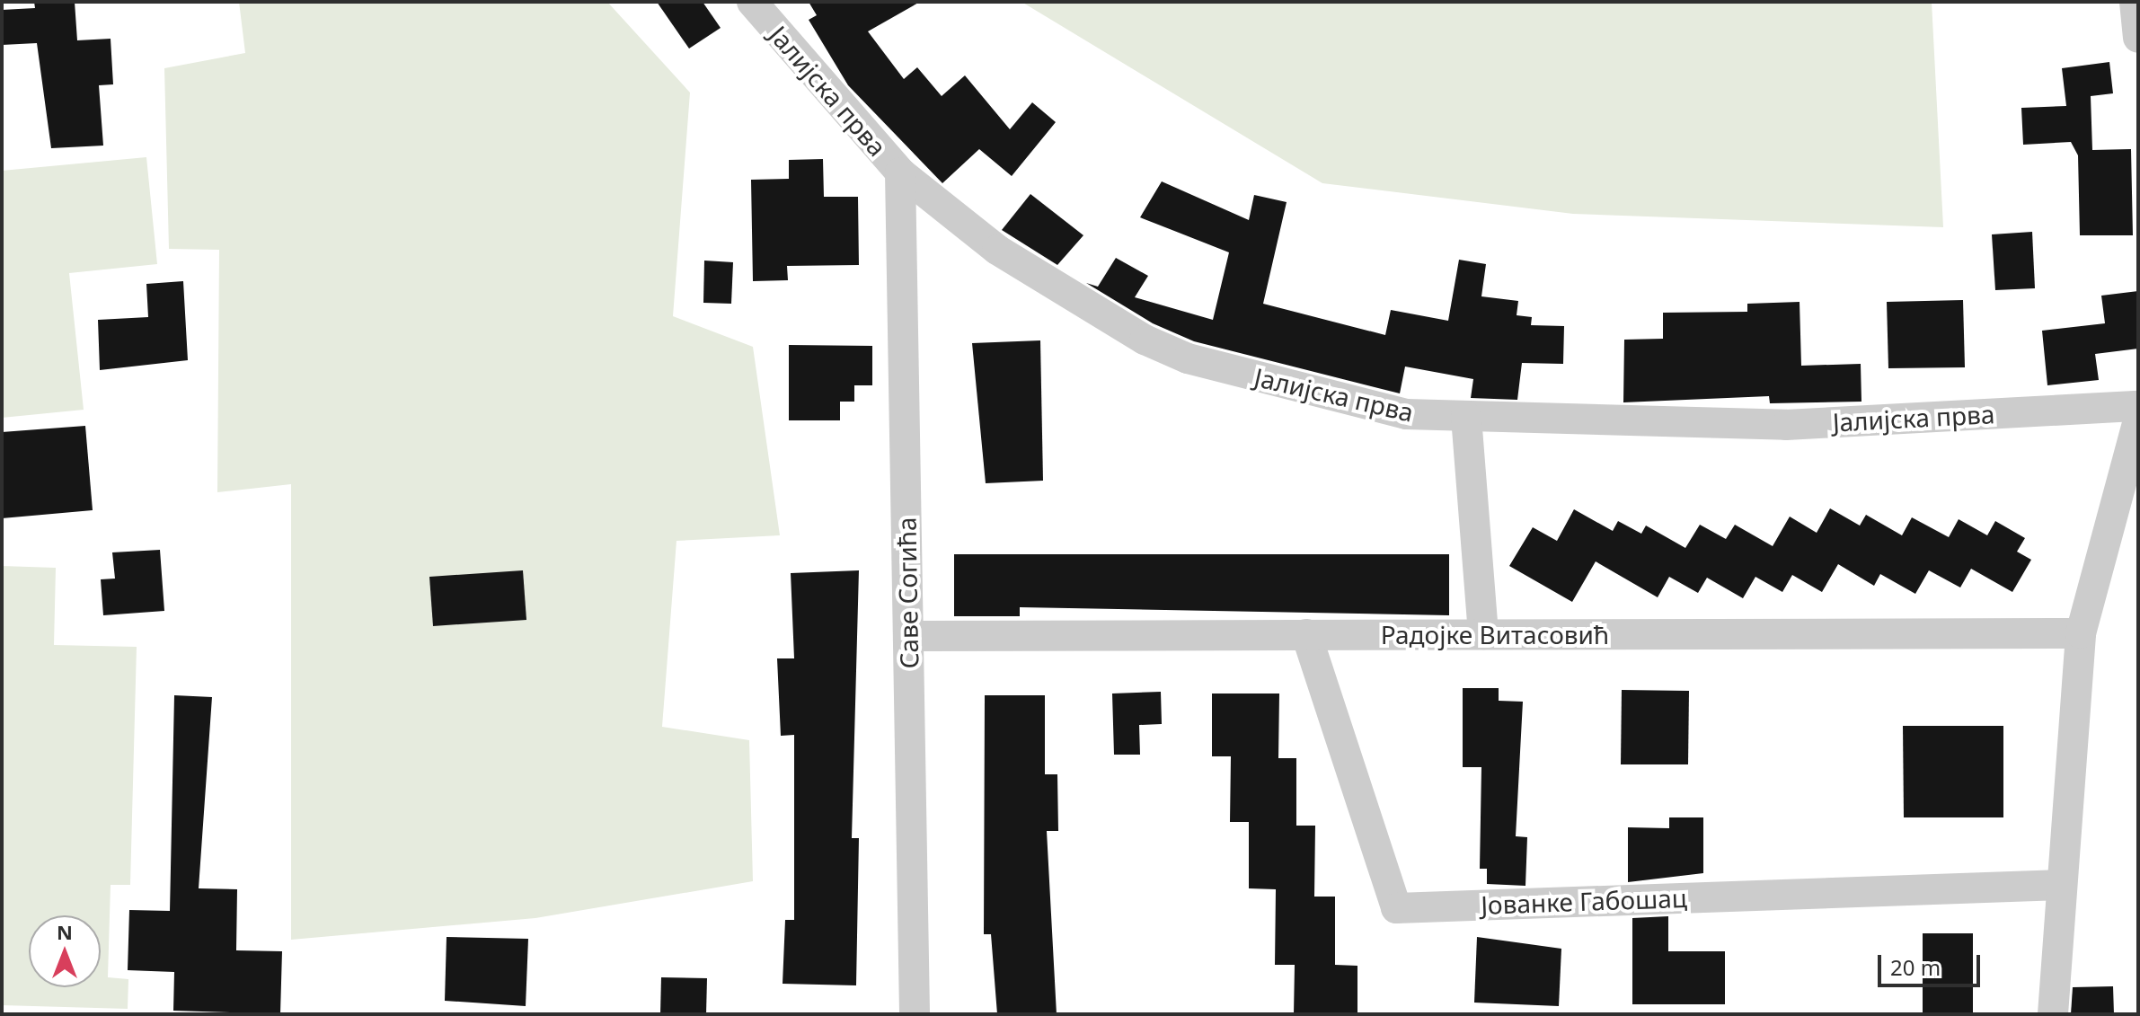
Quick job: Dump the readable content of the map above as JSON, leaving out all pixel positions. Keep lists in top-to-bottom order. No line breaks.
{"streets":{"street":["Јалијска прва","Саве Согића","Радојке Витасовић","Јованке Габошац"]},"crossings":[["Јалијска прва","Саве Согића"],["Саве Согића","Радојке Витасовић"],["Радојке Витасовић","Јованке Габошац"]],"scale_bar":"20 m","north":"top"}
